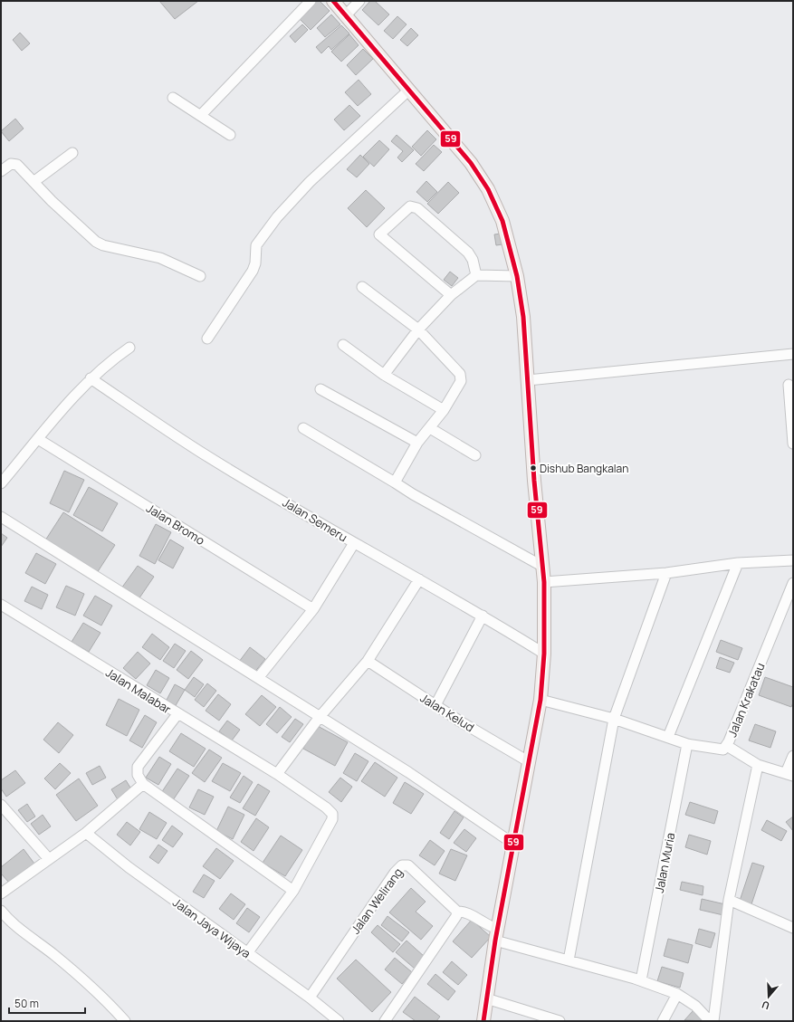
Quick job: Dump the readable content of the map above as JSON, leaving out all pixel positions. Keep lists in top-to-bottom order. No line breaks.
{"streets":{"street":["Jalan Semeru","Jalan Bromo","Jalan Malabar","Jalan Krakatau","Jalan Kelud","Jalan Muria","Jalan Welirang","Jalan Jaya Wijaya"]},"crossings":[["Jalan Krakatau","Jalan Muria"],["Jalan Welirang","Jalan Jaya Wijaya"]],"places":["Dishub Bangkalan"],"lines":["transit line 59"],"scale_bar":"50 m","north":"bottom"}
